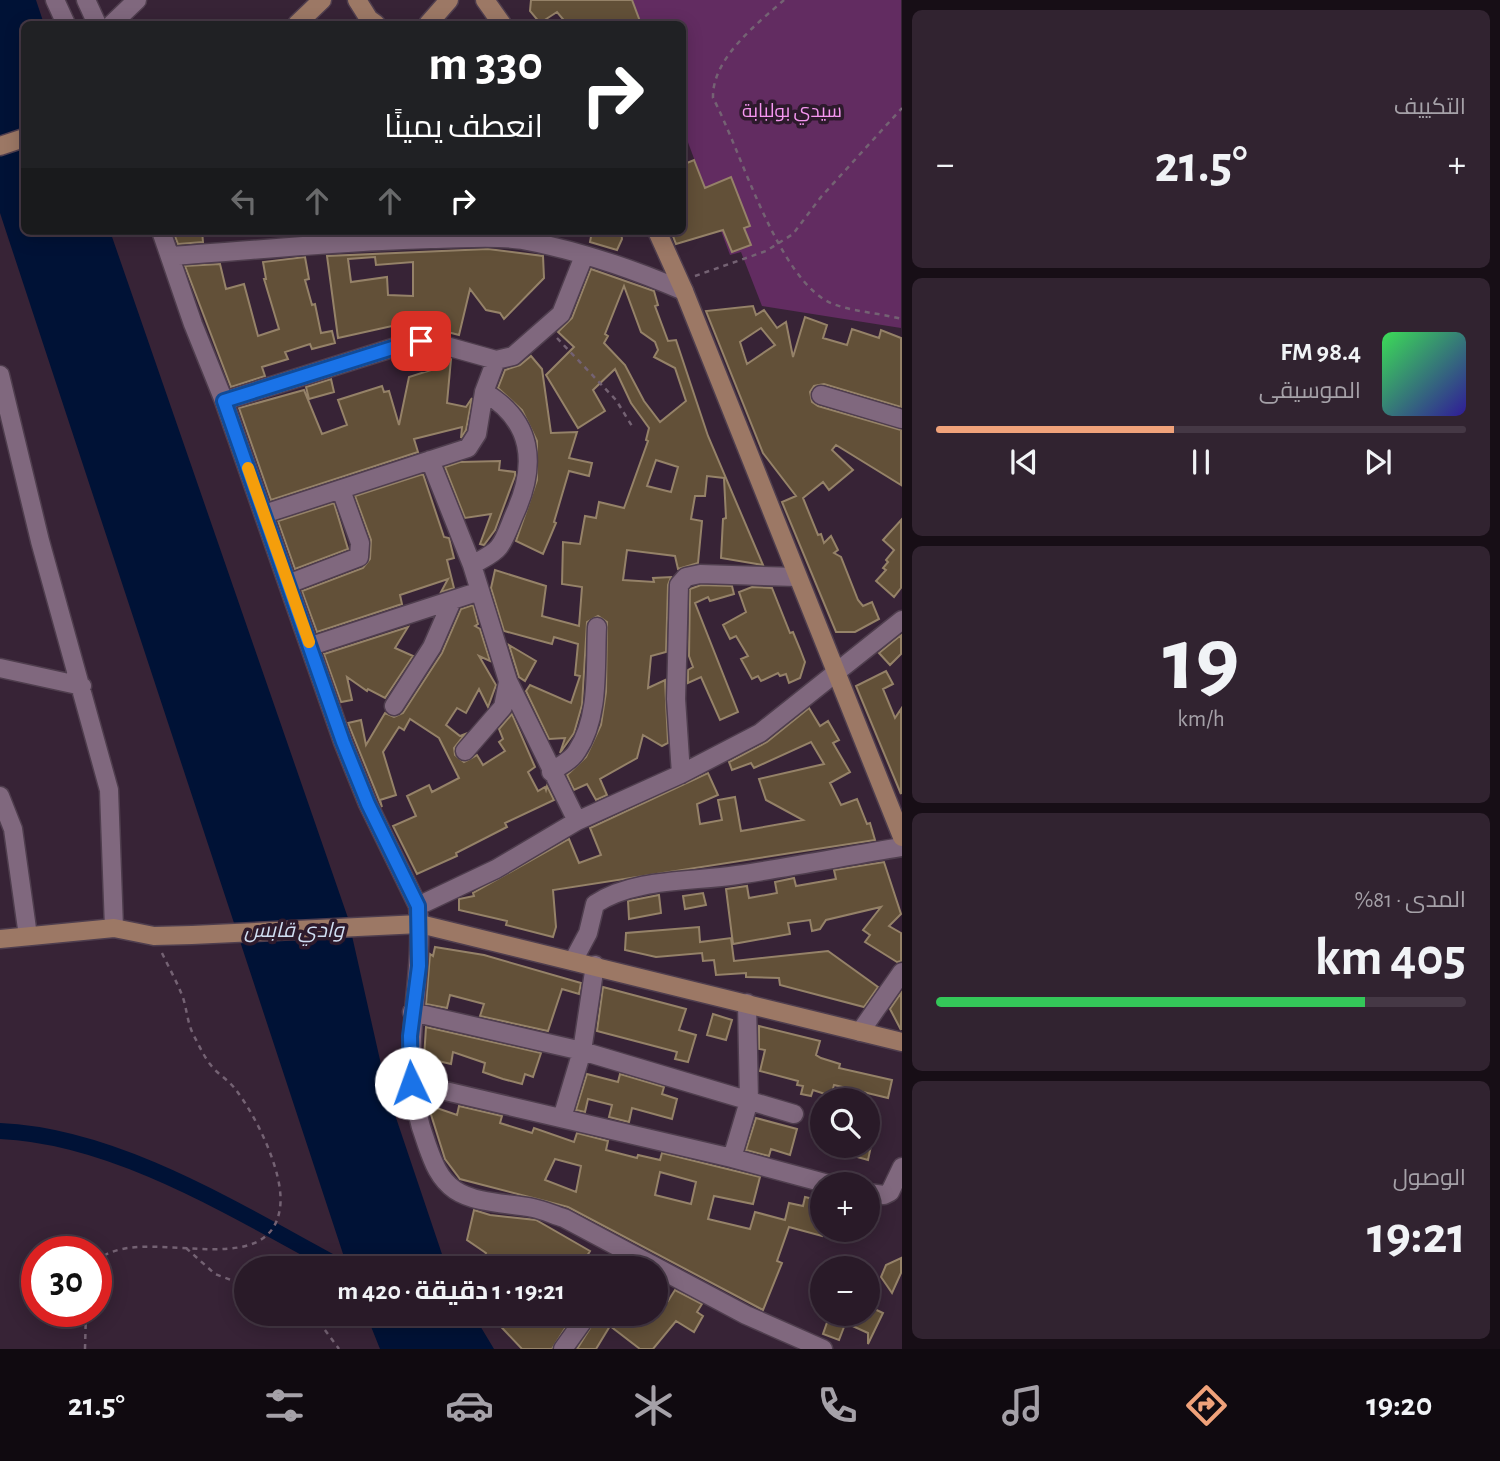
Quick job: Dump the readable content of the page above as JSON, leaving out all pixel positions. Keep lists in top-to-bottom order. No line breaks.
{"water":["وادي قابس"],"parks":["سيدي بولبابة"],"page":{"tile":["التكييف",["19","km/h"],["المدى · 81%","405 km"],["الوصول","19:21"]],"turn":["330 m","انعطف يمينًا"],"heat":["−","21.5°","+"],"song":["98.4 FM","الموسيقى"],"map_buttons":["+","−"],"limit":"30","trip":"19:21 · 1 دقيقة · 420 m","tabs":["19:20","21.5°"]}}
